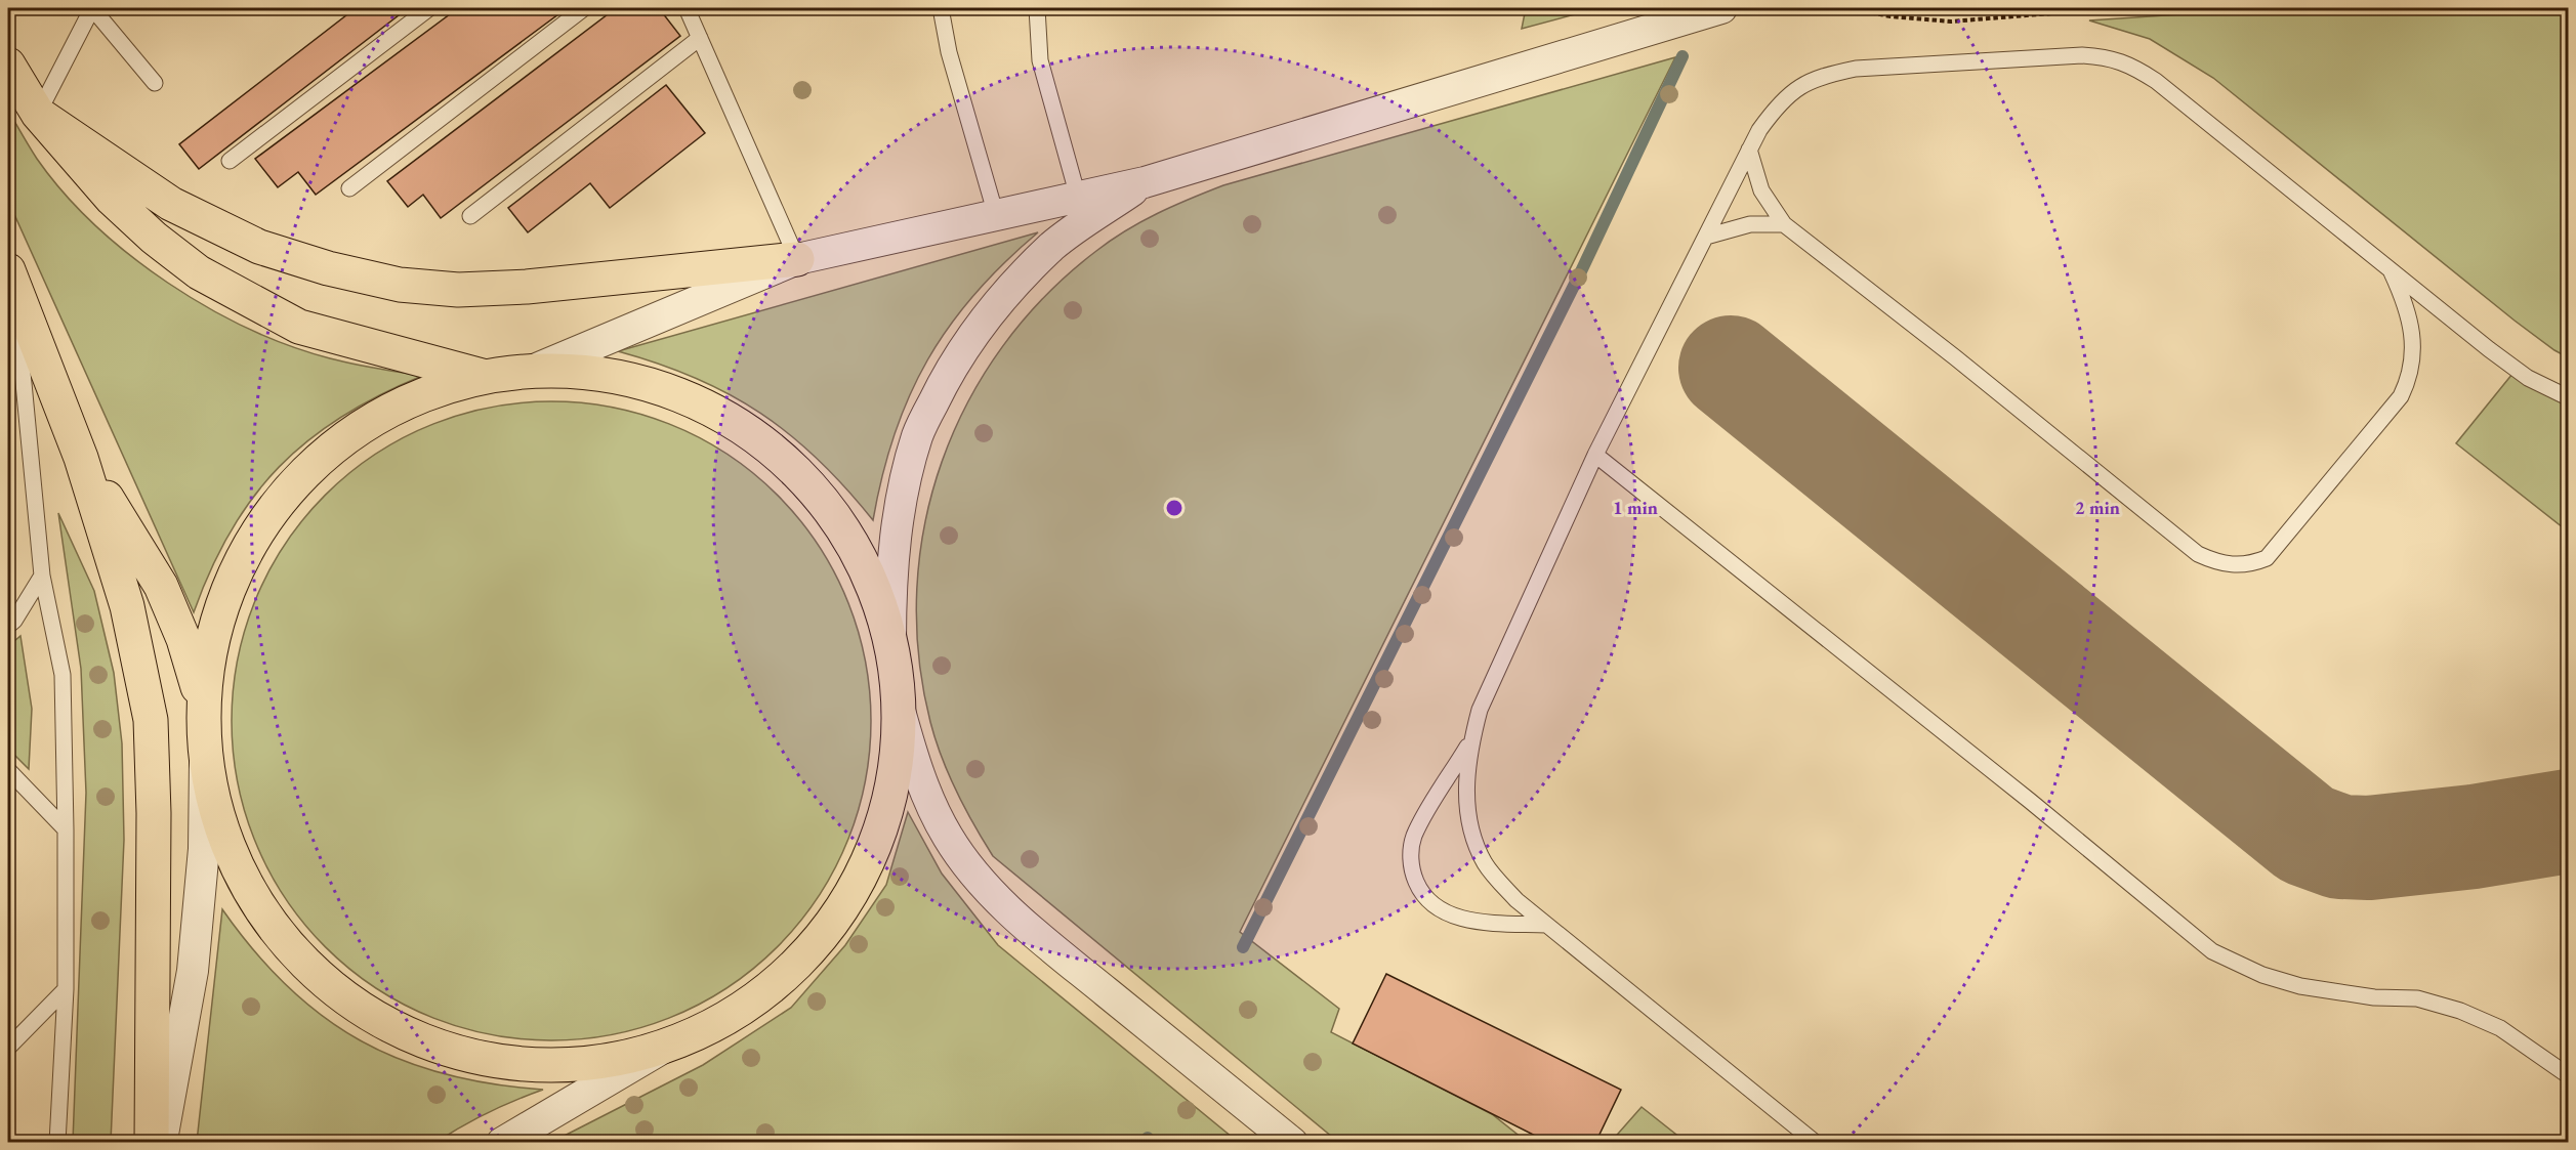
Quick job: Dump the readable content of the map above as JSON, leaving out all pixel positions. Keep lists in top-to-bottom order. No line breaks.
{"rings":["1 min","2 min"]}
